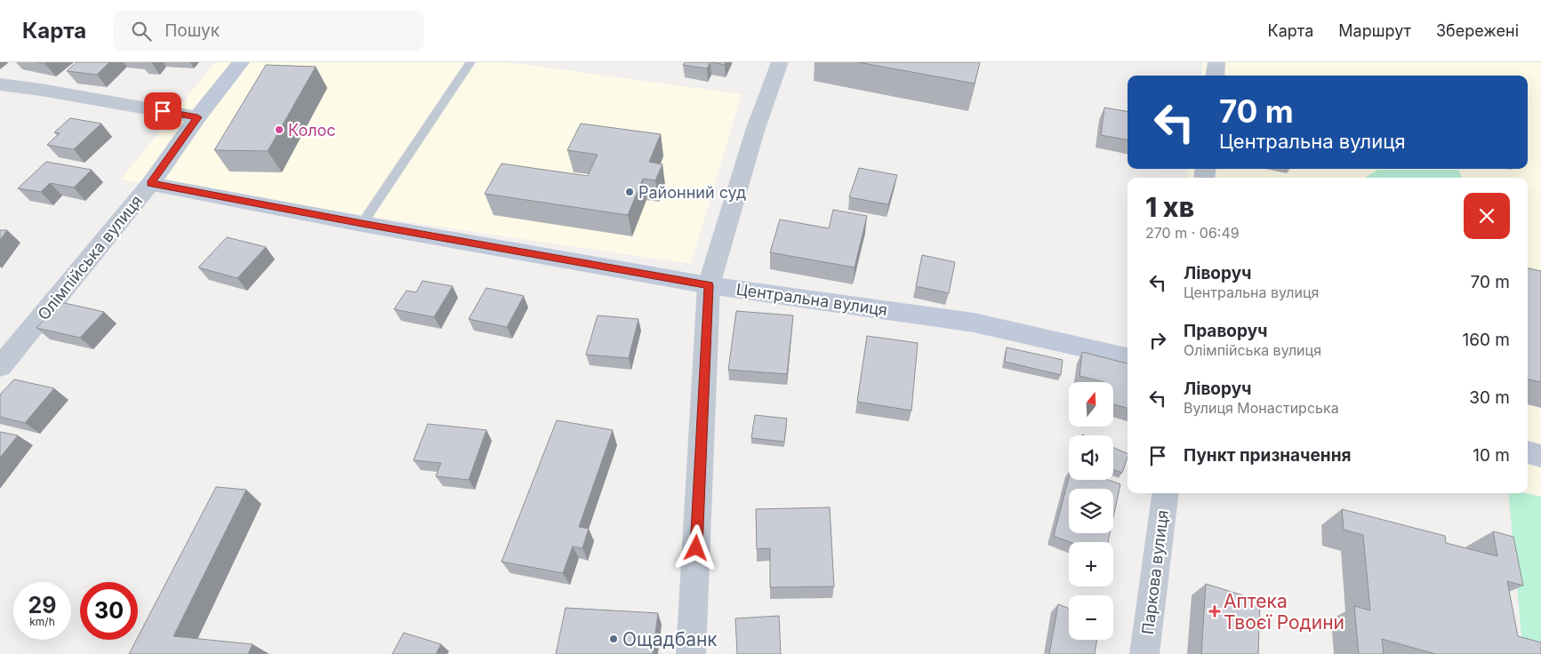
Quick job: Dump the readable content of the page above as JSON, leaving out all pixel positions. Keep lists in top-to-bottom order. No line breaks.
{"streets":{"street":["Олімпійська вулиця","Центральна вулиця","Паркова вулиця"]},"crossings":[["Олімпійська вулиця","Центральна вулиця"]],"places":{"other":["Колос","Районний суд","Ощадбанк"],"health":["Аптека Твоєї Родини"]},"north":"top","page":{"header":"Карта","search":"Пошук","nav":["Карта","Маршрут","Збережені"],"turn":["70 m","Центральна вулиця"],"heading":["1 хв","270 m · 06:49"],"list":[{"name":"Ліворуч","note":"Центральна вулиця","value":"70 m"},{"name":"Праворуч","note":"Олімпійська вулиця","value":"160 m"},{"name":"Ліворуч","note":"Вулиця Монастирська","value":"30 m"},{"name":"Пункт призначення","value":"10 m"}],"map_buttons":["+","−"],"speed":"29 km/h","limit":"30"}}
